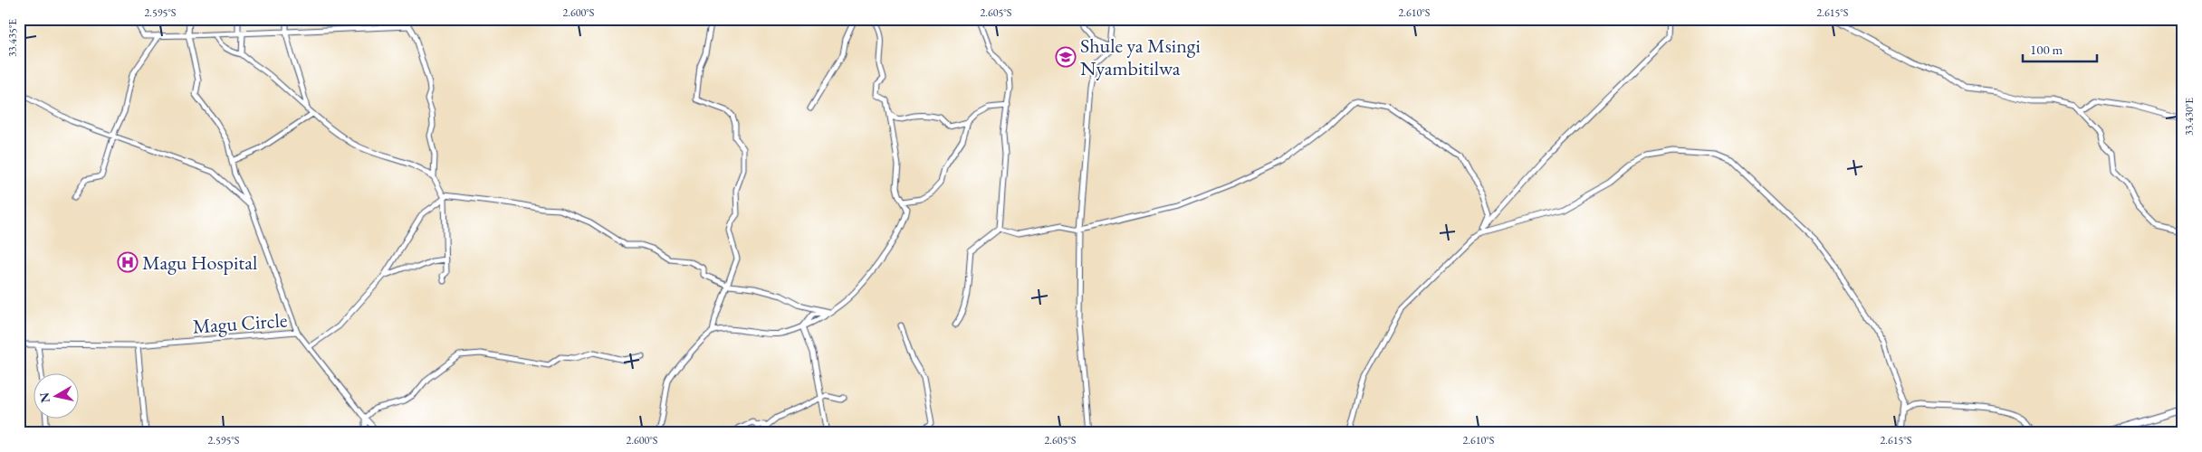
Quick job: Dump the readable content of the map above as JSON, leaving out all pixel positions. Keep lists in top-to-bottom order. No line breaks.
{"streets":{"street":["Magu Circle"]},"places":{"school or university":["Shule ya Msingi Nyambitilwa"],"hospital":["Magu Hospital"]},"scale_bar":"100 m","north":"left","coordinates":["2.595°S","2.600°S","2.605°S","2.610°S","2.615°S","33.435°E","33.430°E"]}
